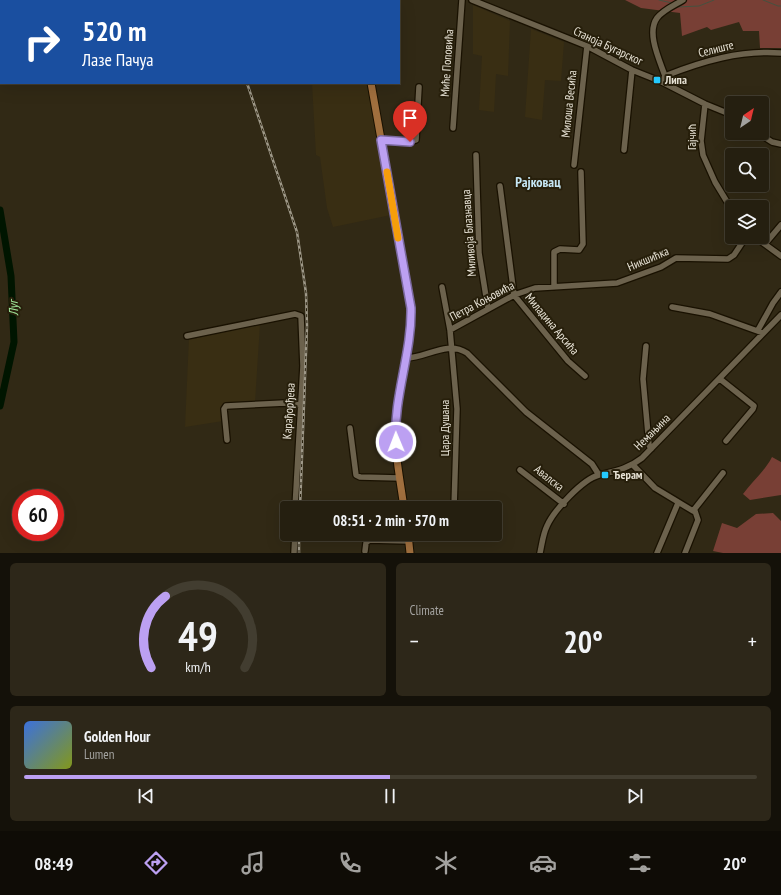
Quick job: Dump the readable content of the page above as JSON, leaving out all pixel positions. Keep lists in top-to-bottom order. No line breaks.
{"streets":{"street":["Станоја Бугарског","Селиште","Миће Поповића","Милоша Весића","Гајчић","Миливоја Блазнавца","Никшићка","Петра Коњовића","Миладина Арсића","Карађорђева","Цара Душана","Немањина","Авалска"]},"crossings":[["Станоја Бугарског","Милоша Весића"],["Станоја Бугарског","Гајчић"],["Миливоја Блазнавца","Петра Коњовића"],["Никшићка","Петра Коњовића"],["Петра Коњовића","Миладина Арсића"],["Петра Коњовића","Цара Душана"],["Немањина","Авалска"]],"districts":["Рајковац"],"water":["Луг"],"places":{"transit":["Липа","Ђерам"]},"north":"top right","page":{"turn":["520 m","Лазе Пачуа"],"limit":"60","trip":"08:51 · 2 min · 570 m","tile":"Climate","heat":["−","20°","+"],"song":["Golden Hour","Lumen"],"tabs":["08:49","20°"],"gauge":["49","km/h"]}}
